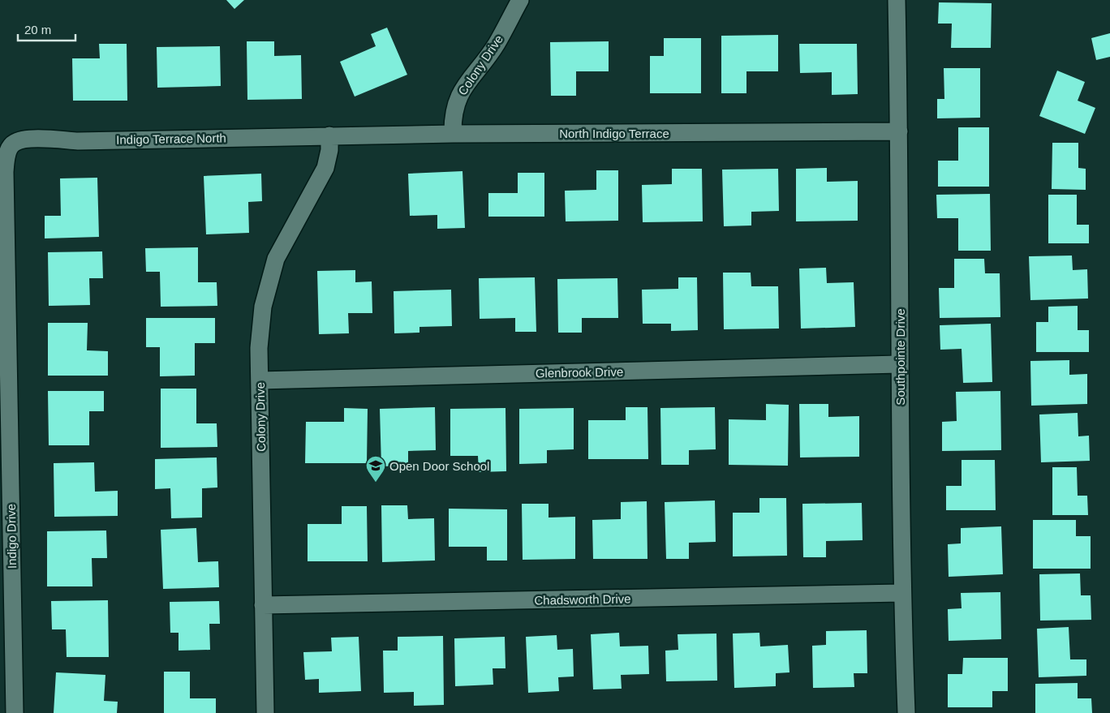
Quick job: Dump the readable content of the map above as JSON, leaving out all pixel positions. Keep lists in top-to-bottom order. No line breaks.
{"streets":{"street":["Colony Drive","North Indigo Terrace","Indigo Terrace North","Southpointe Drive","Glenbrook Drive","Indigo Drive","Chadsworth Drive"]},"crossings":[["Colony Drive","North Indigo Terrace"],["Colony Drive","Indigo Terrace North"],["Colony Drive","Glenbrook Drive"],["Colony Drive","Chadsworth Drive"],["North Indigo Terrace","Indigo Terrace North"],["North Indigo Terrace","Southpointe Drive"],["Indigo Terrace North","Indigo Drive"],["Southpointe Drive","Glenbrook Drive"],["Southpointe Drive","Chadsworth Drive"]],"places":{"school or university":["Open Door School"]},"scale_bar":"20 m"}
